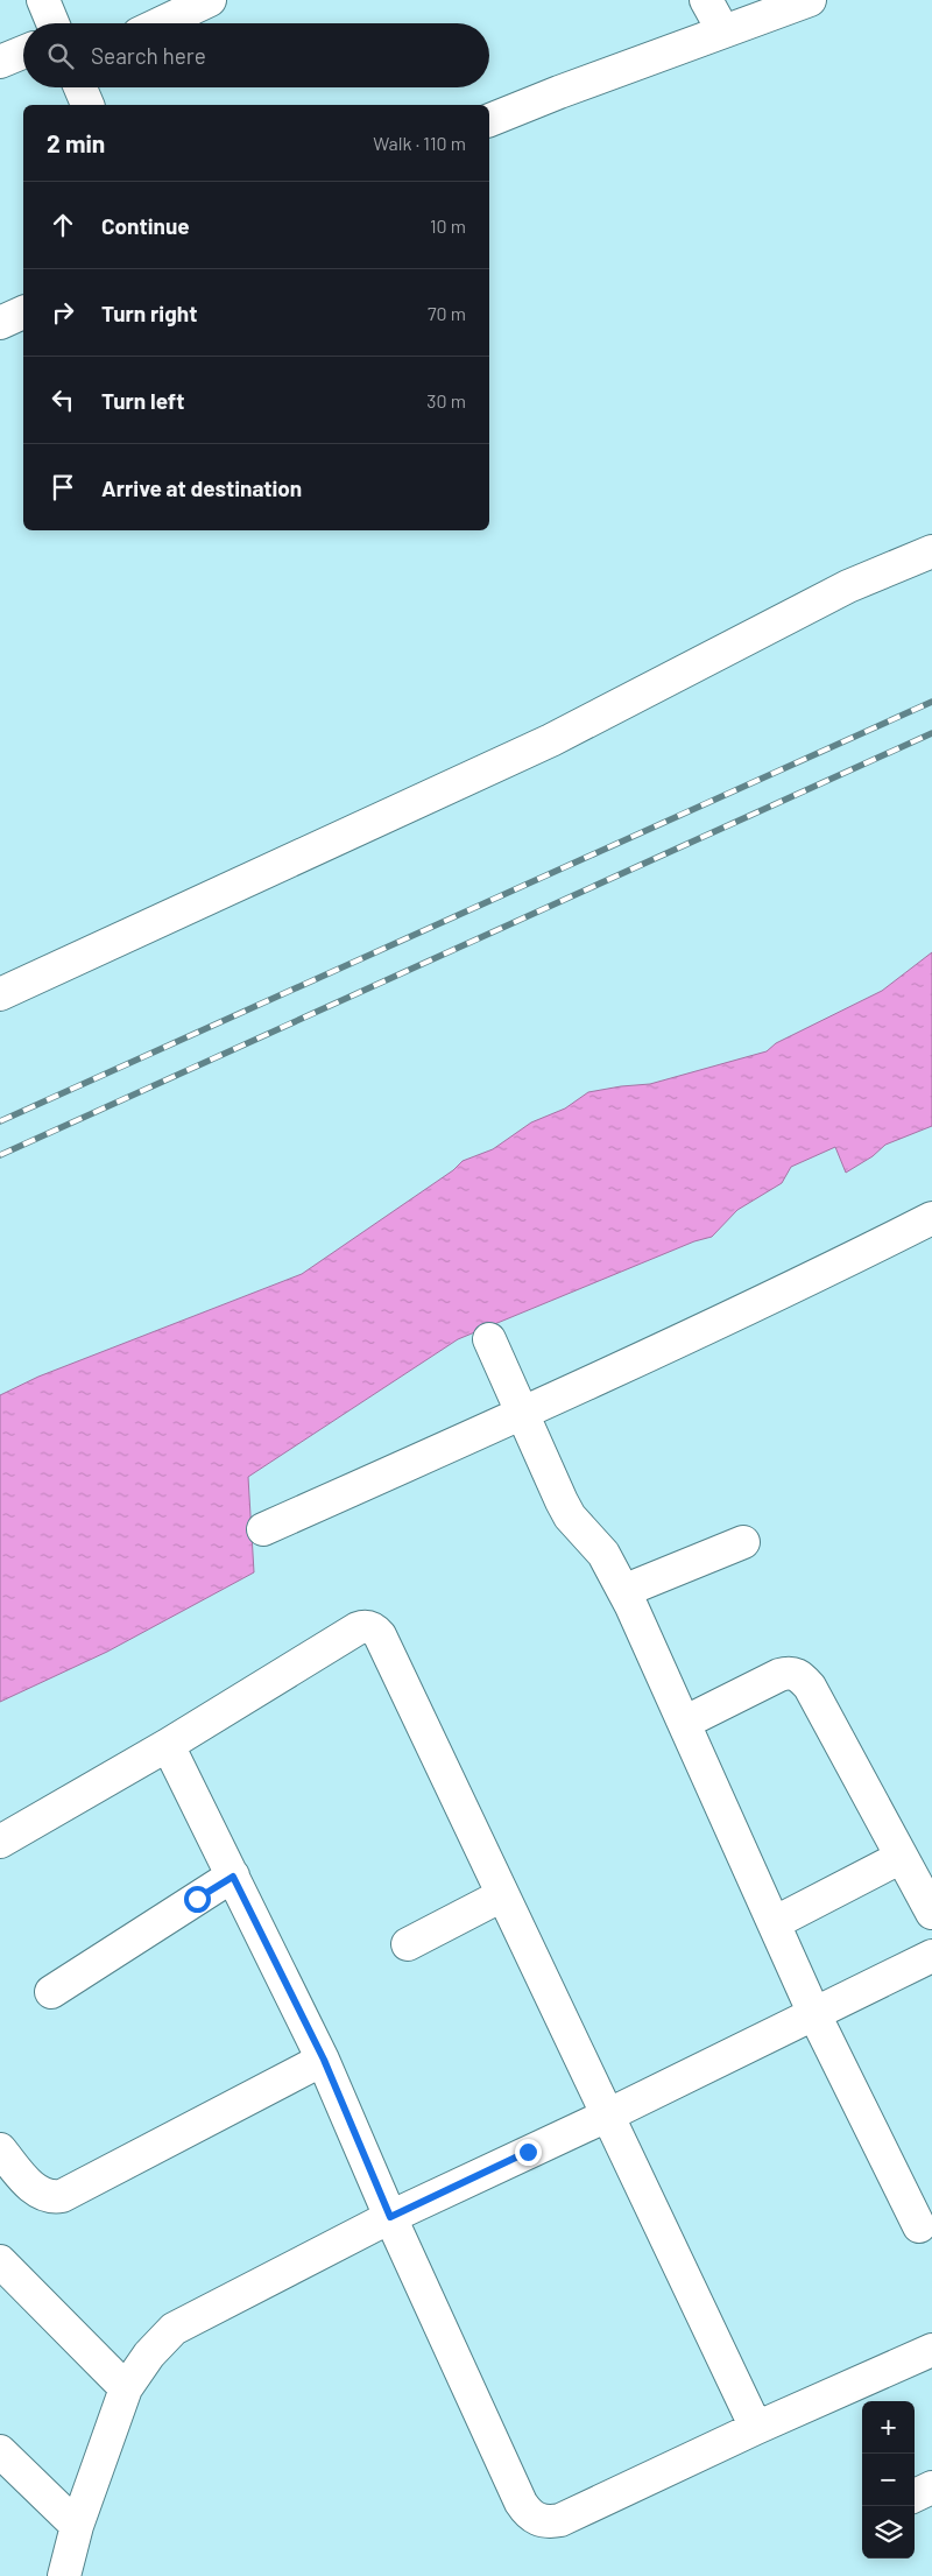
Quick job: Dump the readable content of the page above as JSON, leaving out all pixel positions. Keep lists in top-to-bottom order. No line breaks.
{"page":{"search":"Search here","heading":["2 min","Walk · 110 m"],"list":[["Continue","10 m"],["Turn right","70 m"],["Turn left","30 m"],"Arrive at destination"],"map_buttons":["+","−"]}}
